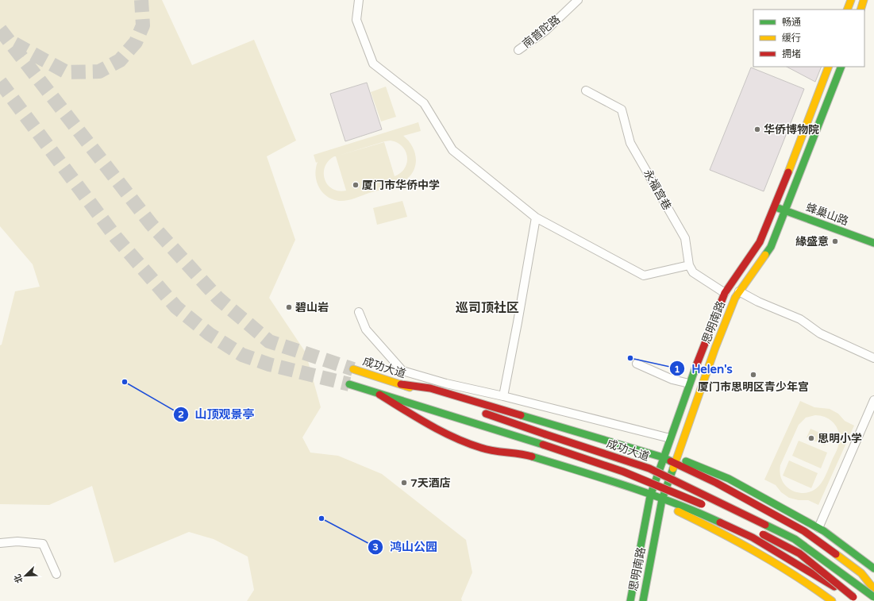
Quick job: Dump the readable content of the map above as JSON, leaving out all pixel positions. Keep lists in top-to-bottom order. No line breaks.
{"streets":{"main road":["蜂巢山路","思明南路","成功大道"],"street":["南普陀路","永福宫巷"]},"crossings":[["蜂巢山路","思明南路"]],"districts":["巡司顶社区"],"places":["华侨博物院","厦门市华侨中学","緣盛意","碧山岩","Helen's","厦门市思明区青少年宫","山顶观景亭","思明小学","7天酒店","鸿山公园"],"legend":["畅通","缓行","拥堵"],"north":"bottom left"}
